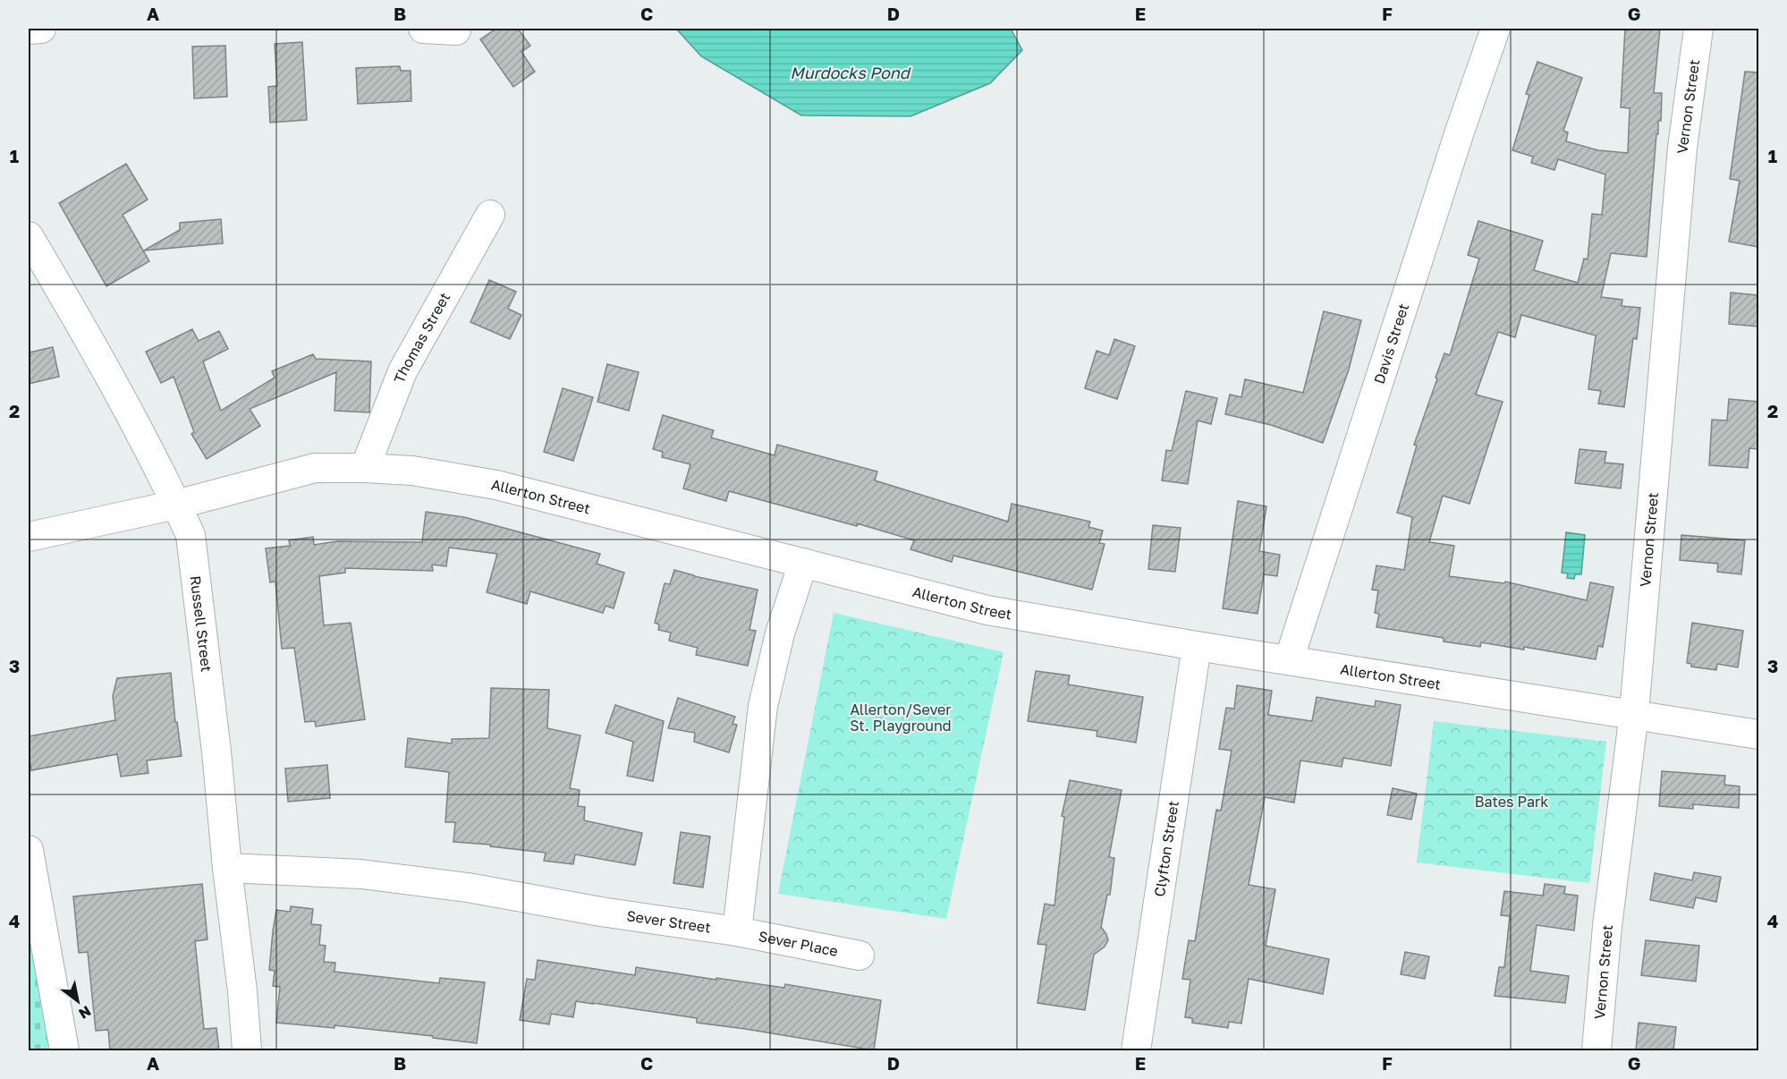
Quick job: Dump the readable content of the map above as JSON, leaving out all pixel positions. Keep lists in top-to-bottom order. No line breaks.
{"streets":{"street":["Vernon Street","Thomas Street","Davis Street","Allerton Street","Russell Street","Clyfton Street","Sever Street","Sever Place"]},"crossings":[["Vernon Street","Allerton Street"],["Thomas Street","Allerton Street"],["Davis Street","Allerton Street"],["Allerton Street","Russell Street"],["Allerton Street","Clyfton Street"],["Russell Street","Sever Street"],["Sever Street","Sever Place"]],"water":["Murdocks Pond"],"parks":["Allerton/Sever St. Playground","Bates Park"],"north":"bottom right","grid":{"columns":["A","B","C","D","E","F","G"],"rows":["1","2","3","4"]}}
